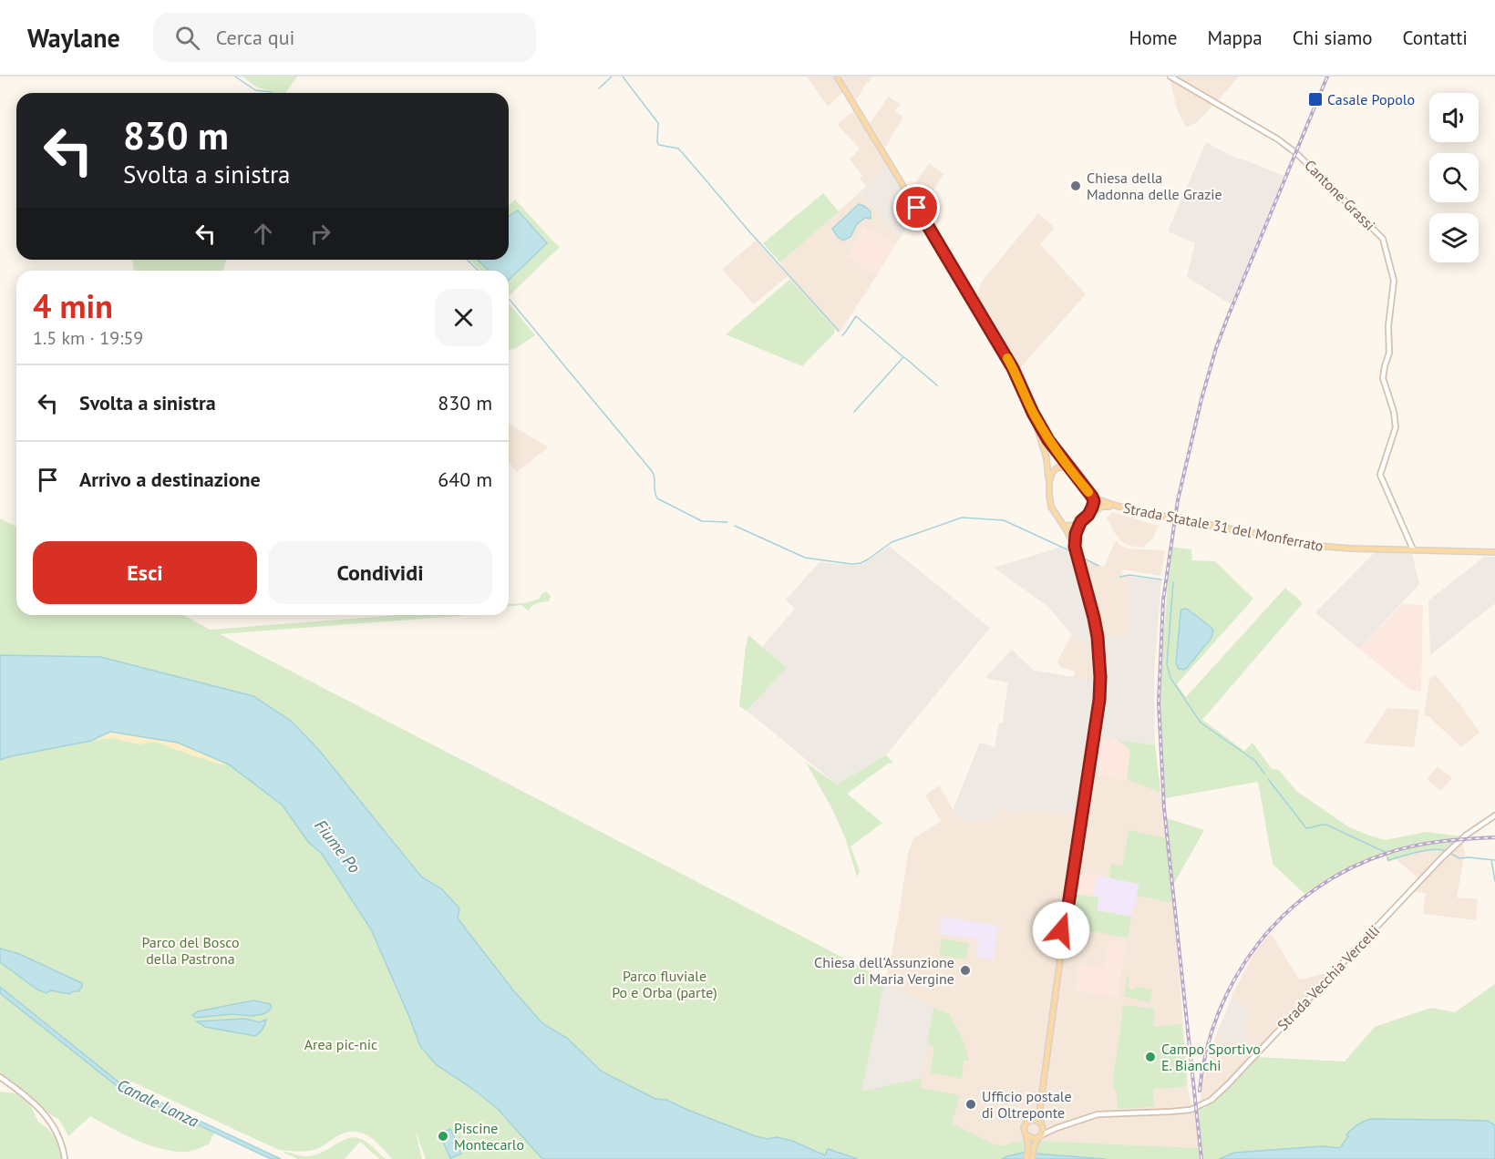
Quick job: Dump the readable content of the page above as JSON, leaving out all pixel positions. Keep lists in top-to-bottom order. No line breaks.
{"streets":{"main road":["Strada Statale 31 del Monferrato"],"street":["Cantone Grassi","Strada Vecchia Vercelli"]},"crossings":[["Cantone Grassi","Strada Statale 31 del Monferrato"]],"water":["Fiume Po","Canale Lanza"],"parks":["Parco del Bosco della Pastrona","Parco fluviale Po e Orba (parte)","Area pic-nic"],"places":{"transit":["Casale Popolo"],"other":["Chiesa della Madonna delle Grazie","Chiesa dell'Assunzione di Maria Vergine","Campo Sportivo E. Bianchi","Ufficio postale di Oltreponte","Piscine Montecarlo"]},"page":{"header":"Waylane","search":"Cerca qui","nav":["Home","Mappa","Chi siamo","Contatti"],"turn":["830 m","Svolta a sinistra"],"heading":["4 min","1.5 km · 19:59"],"list":[{"name":"Svolta a sinistra","value":"830 m"},{"name":"Arrivo a destinazione","value":"640 m"}],"buttons":["Esci","Condividi"]}}
